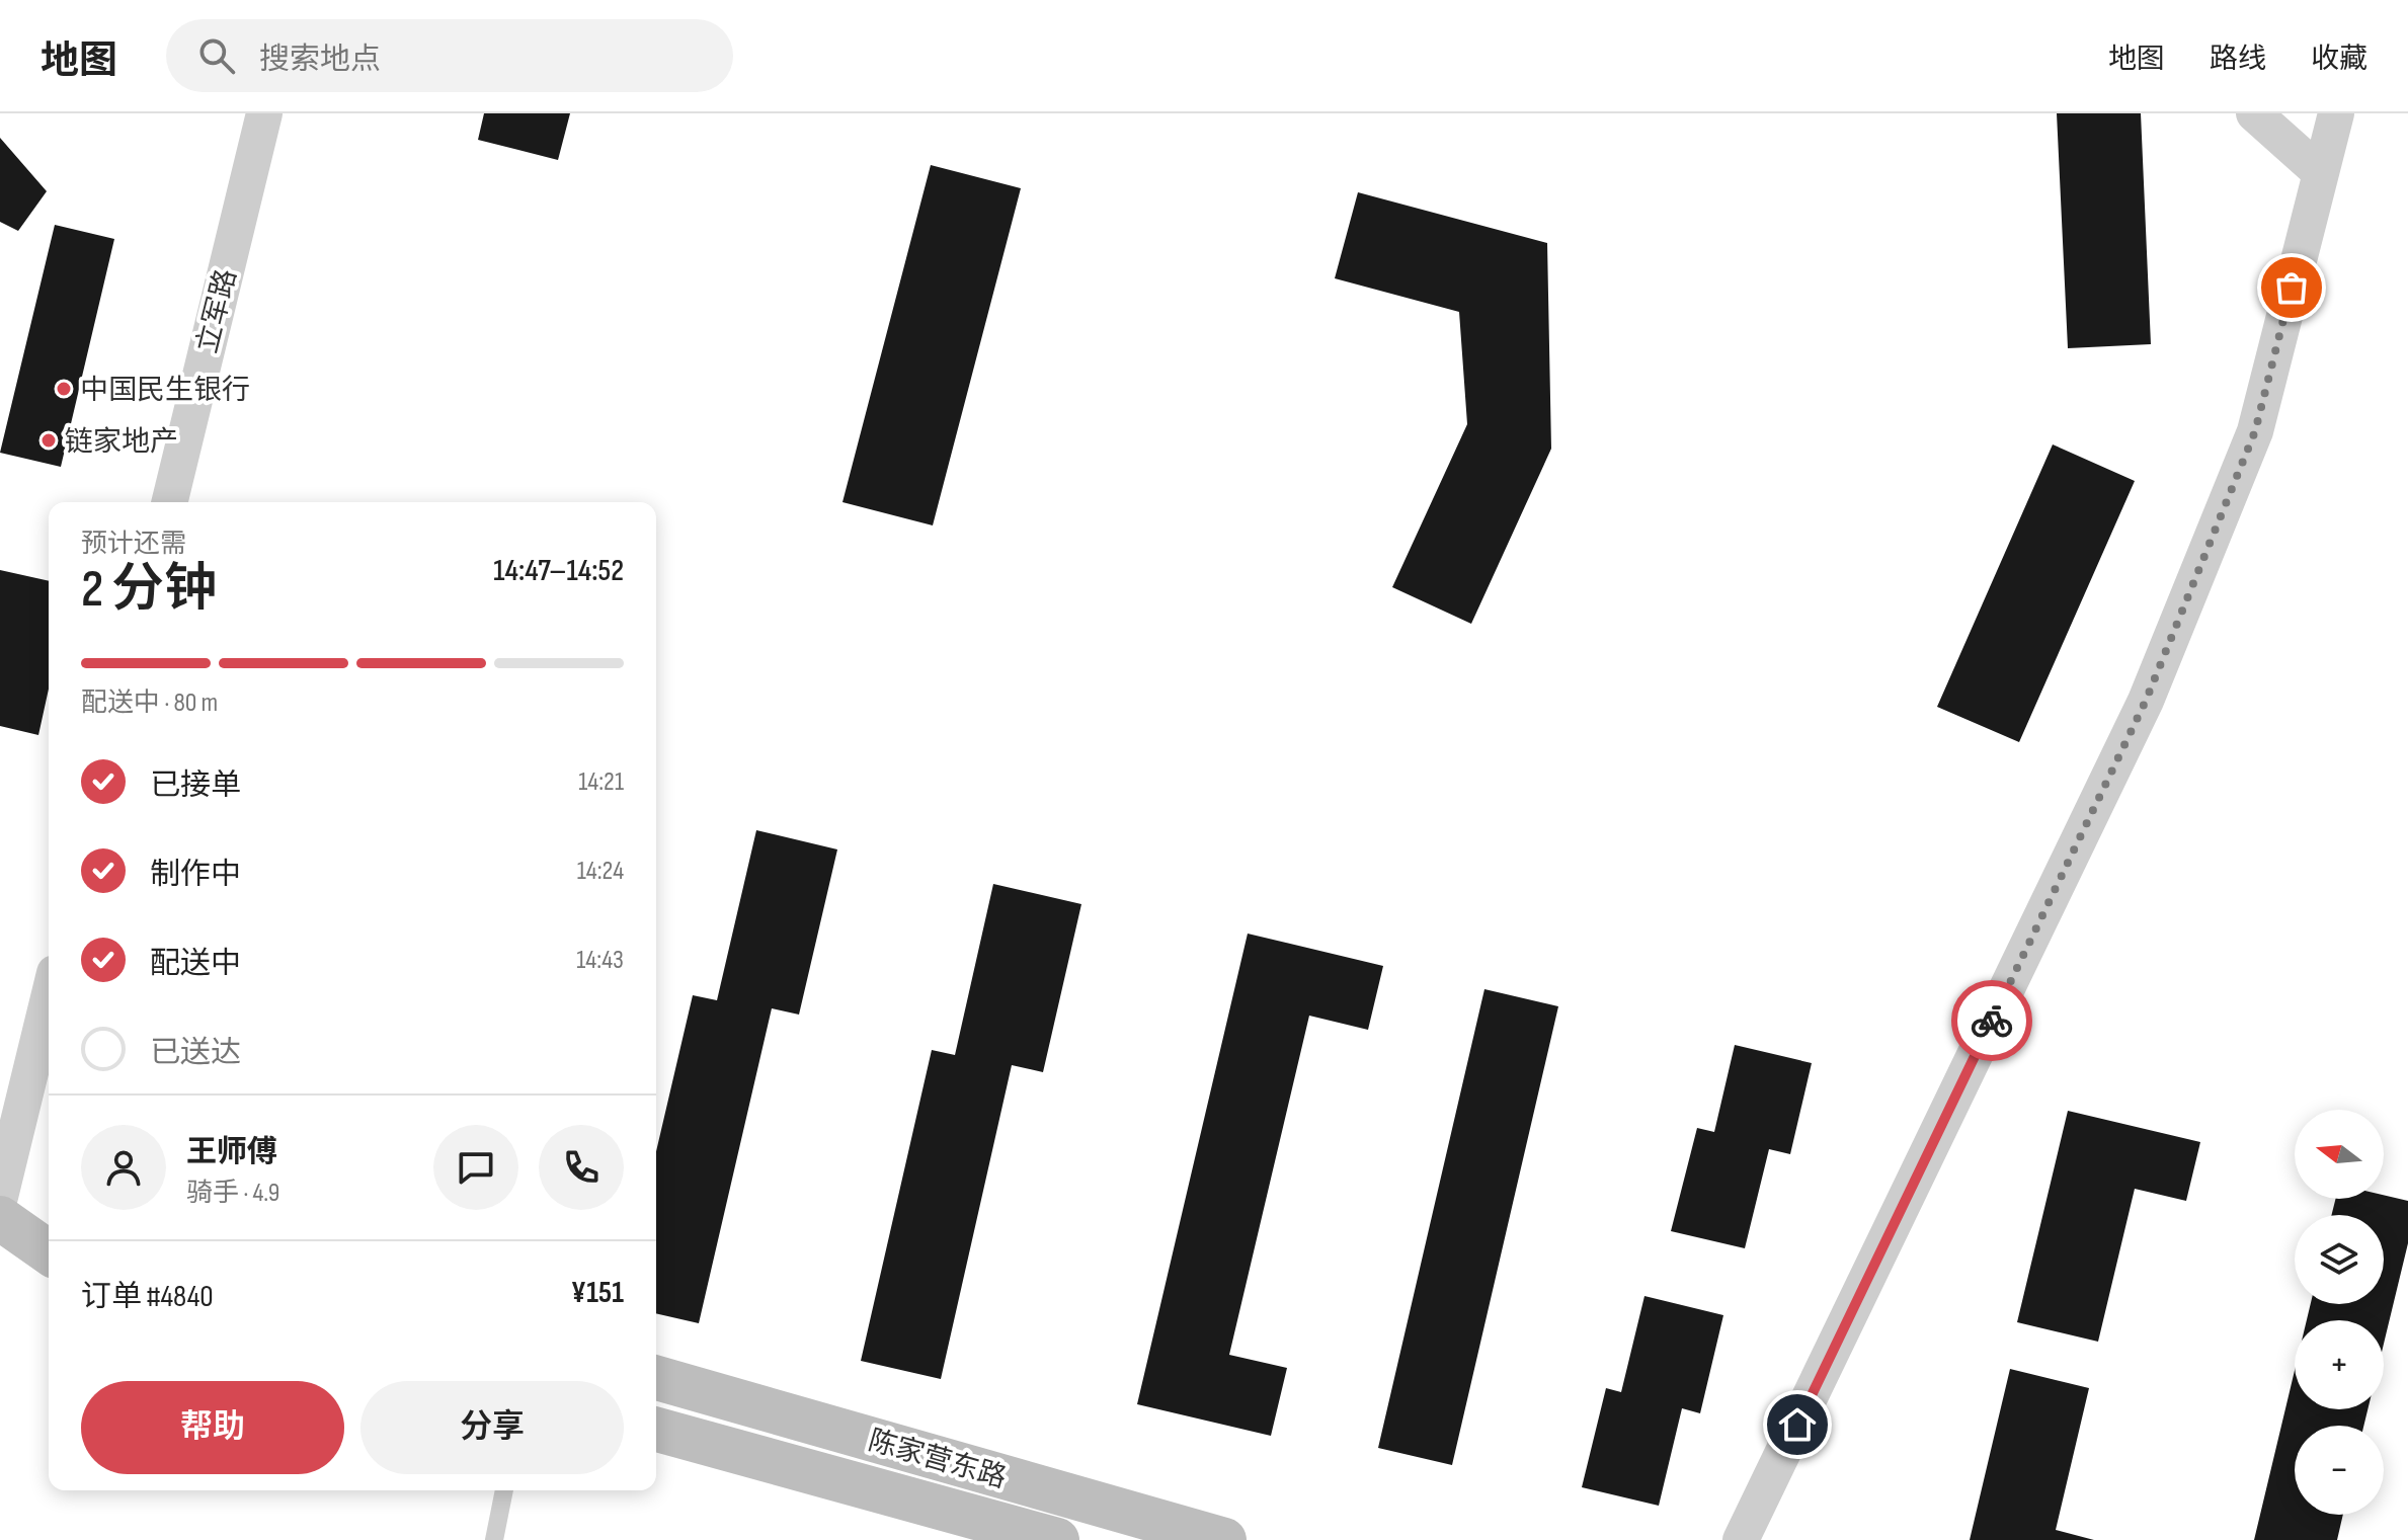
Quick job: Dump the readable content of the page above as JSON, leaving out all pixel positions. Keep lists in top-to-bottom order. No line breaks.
{"streets":{"street":["立军路","陈家营东路"]},"places":["中国民生银行","链家地产"],"north":"left","page":{"header":"地图","search":"搜索地点","nav":["地图","路线","收藏"],"heading":["2 分钟","预计还需","14:47–14:52"],"panel":["王师傅","骑手 · 4.9","订单 #4840","¥151"],"bar":"配送中 · 80 m","list":[["已接单","14:21"],["制作中","14:24"],["配送中","14:43"],"已送达"],"map_buttons":["+","−"],"buttons":["帮助","分享"]}}
